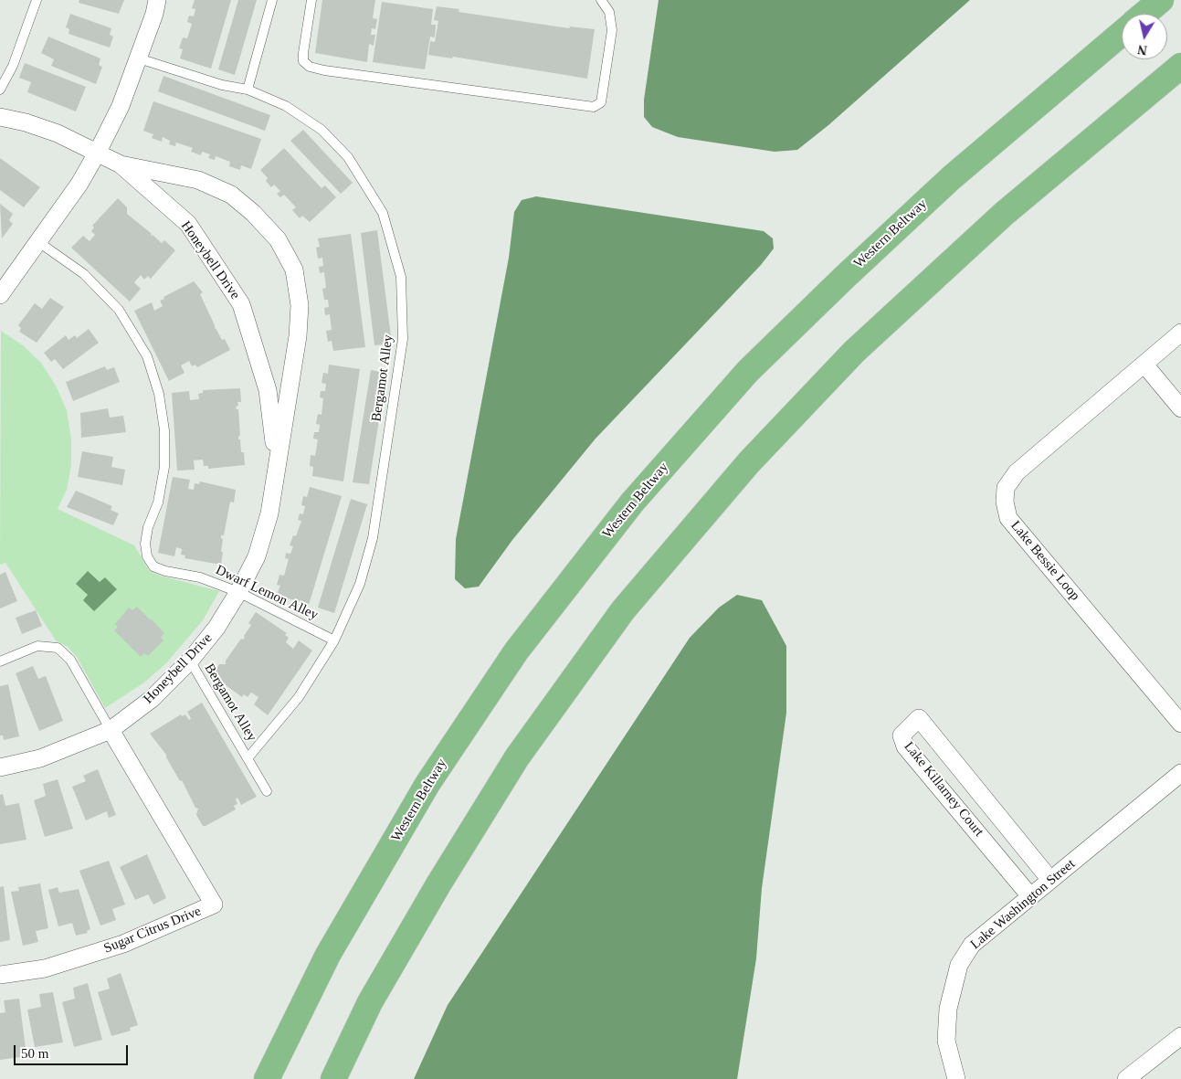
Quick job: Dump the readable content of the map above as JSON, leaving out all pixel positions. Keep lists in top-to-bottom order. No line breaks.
{"streets":{"highway":["Western Beltway"],"street":["Honeybell Drive","Lake Bessie Loop","Lake Killarney Court","Lake Washington Street","Sugar Citrus Drive"],"lane":["Bergamot Alley","Dwarf Lemon Alley"]},"crossings":[["Honeybell Drive","Bergamot Alley"],["Honeybell Drive","Dwarf Lemon Alley"],["Honeybell Drive","Sugar Citrus Drive"],["Bergamot Alley","Dwarf Lemon Alley"],["Lake Killarney Court","Lake Washington Street"]],"scale_bar":"50 m","north":"bottom"}
